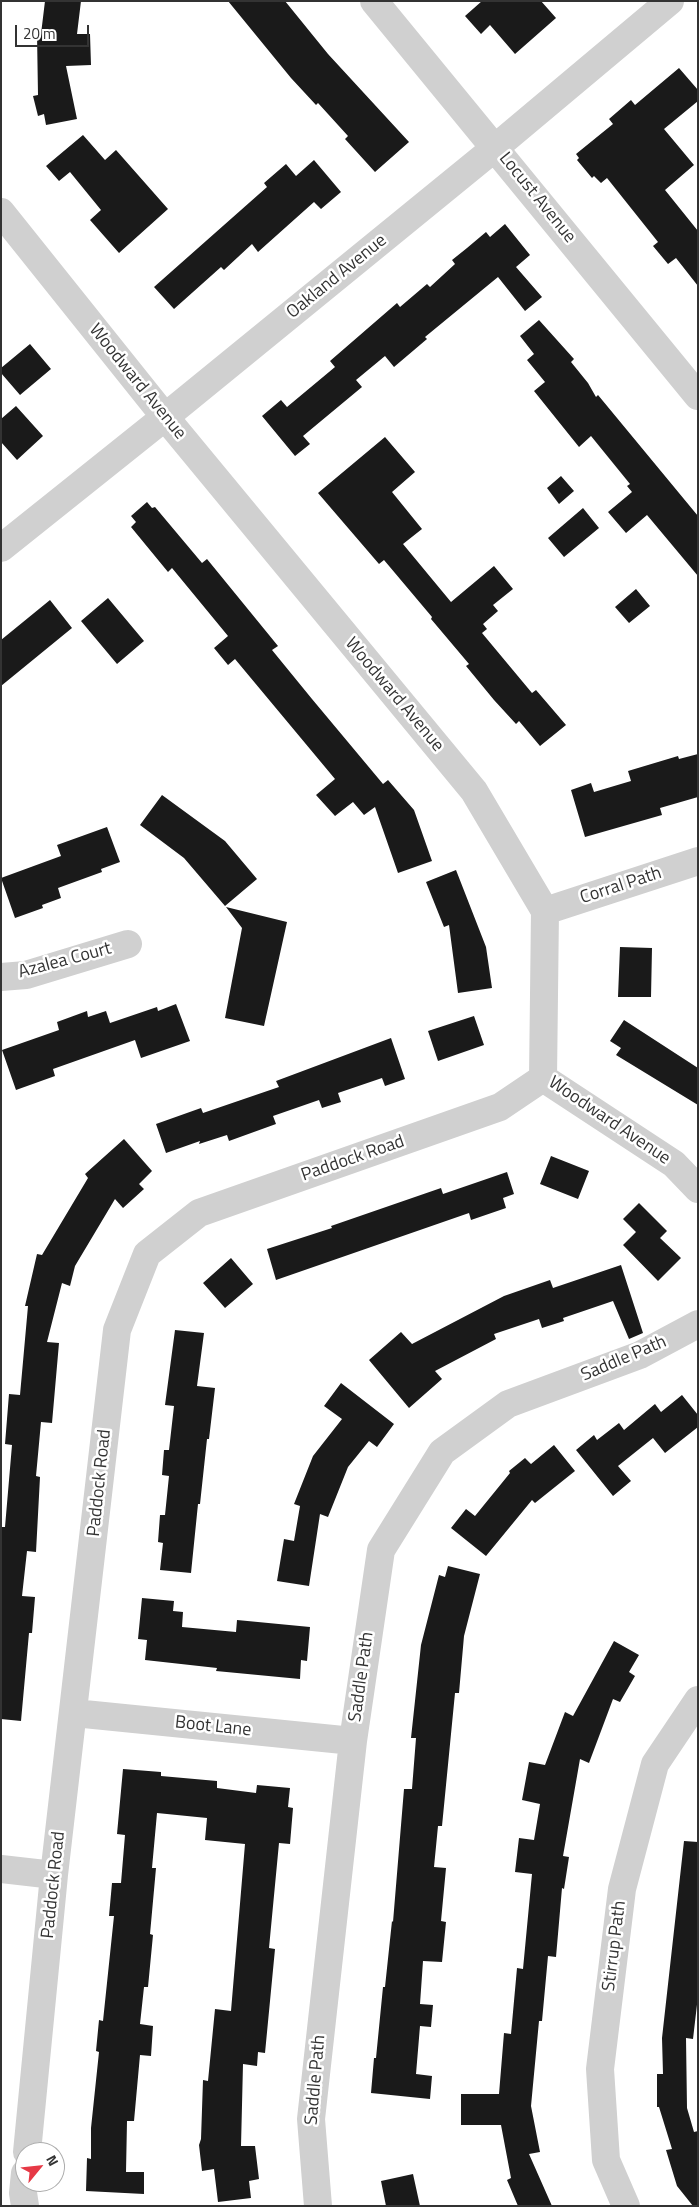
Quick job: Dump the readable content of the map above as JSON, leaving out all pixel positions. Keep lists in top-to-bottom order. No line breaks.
{"streets":{"street":["Locust Avenue","Oakland Avenue","Woodward Avenue","Corral Path","Azalea Court","Paddock Road","Saddle Path","Boot Lane","Stirrup Path"]},"crossings":[["Locust Avenue","Oakland Avenue"],["Oakland Avenue","Woodward Avenue"],["Woodward Avenue","Corral Path"],["Woodward Avenue","Paddock Road"],["Paddock Road","Boot Lane"],["Saddle Path","Boot Lane"]],"scale_bar":"20 m","north":"top right"}
